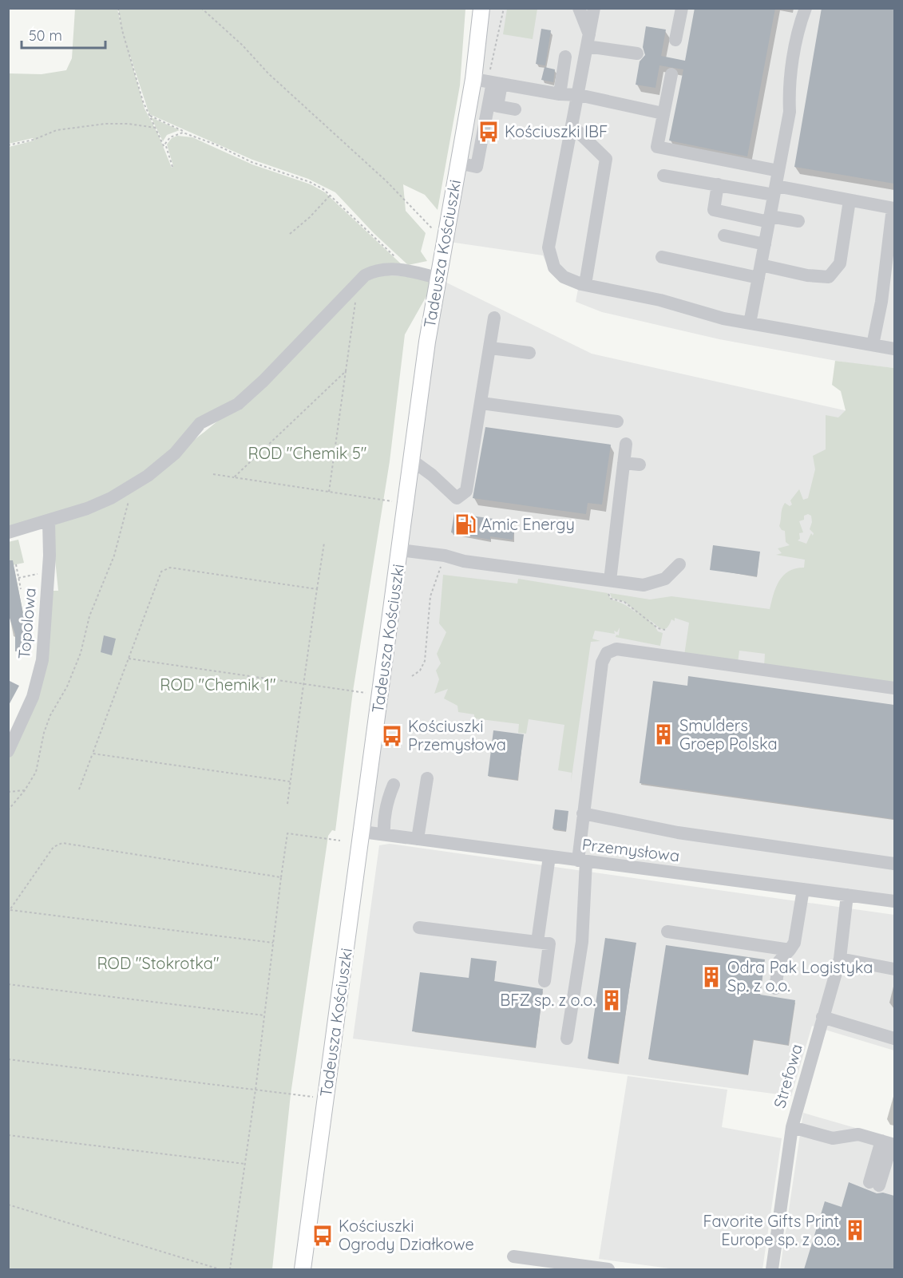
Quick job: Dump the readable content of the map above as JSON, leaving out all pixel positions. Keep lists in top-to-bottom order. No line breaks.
{"streets":{"main road":["Tadeusza Kościuszki"],"street":["Topolowa","Przemysłowa","Strefowa"]},"crossings":[["Tadeusza Kościuszki","Przemysłowa"],["Przemysłowa","Strefowa"]],"parks":["ROD \"Chemik 5\"","ROD \"Chemik 1\"","ROD \"Stokrotka\""],"places":{"bus stop":["Kościuszki IBF","Kościuszki Przemysłowa","Kościuszki Ogrody Działkowe"],"fuel station":["Amic Energy"],"building":["Smulders Groep Polska","Odra Pak Logistyka Sp. z o.o.","BFZ sp. z o.o.","Favorite Gifts Print Europe sp. z o.o."]},"scale_bar":"50 m"}
